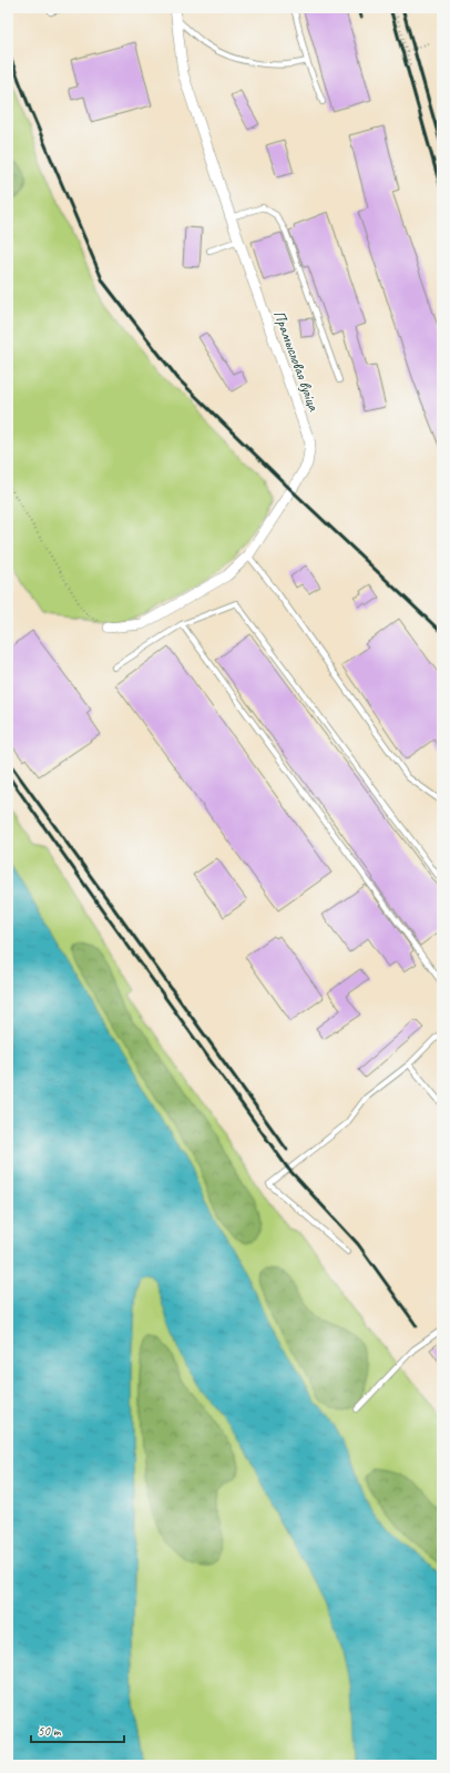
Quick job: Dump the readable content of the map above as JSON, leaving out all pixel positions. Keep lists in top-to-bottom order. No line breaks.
{"streets":{"street":["Прамысловая вуліца"]},"scale_bar":"50 m"}
